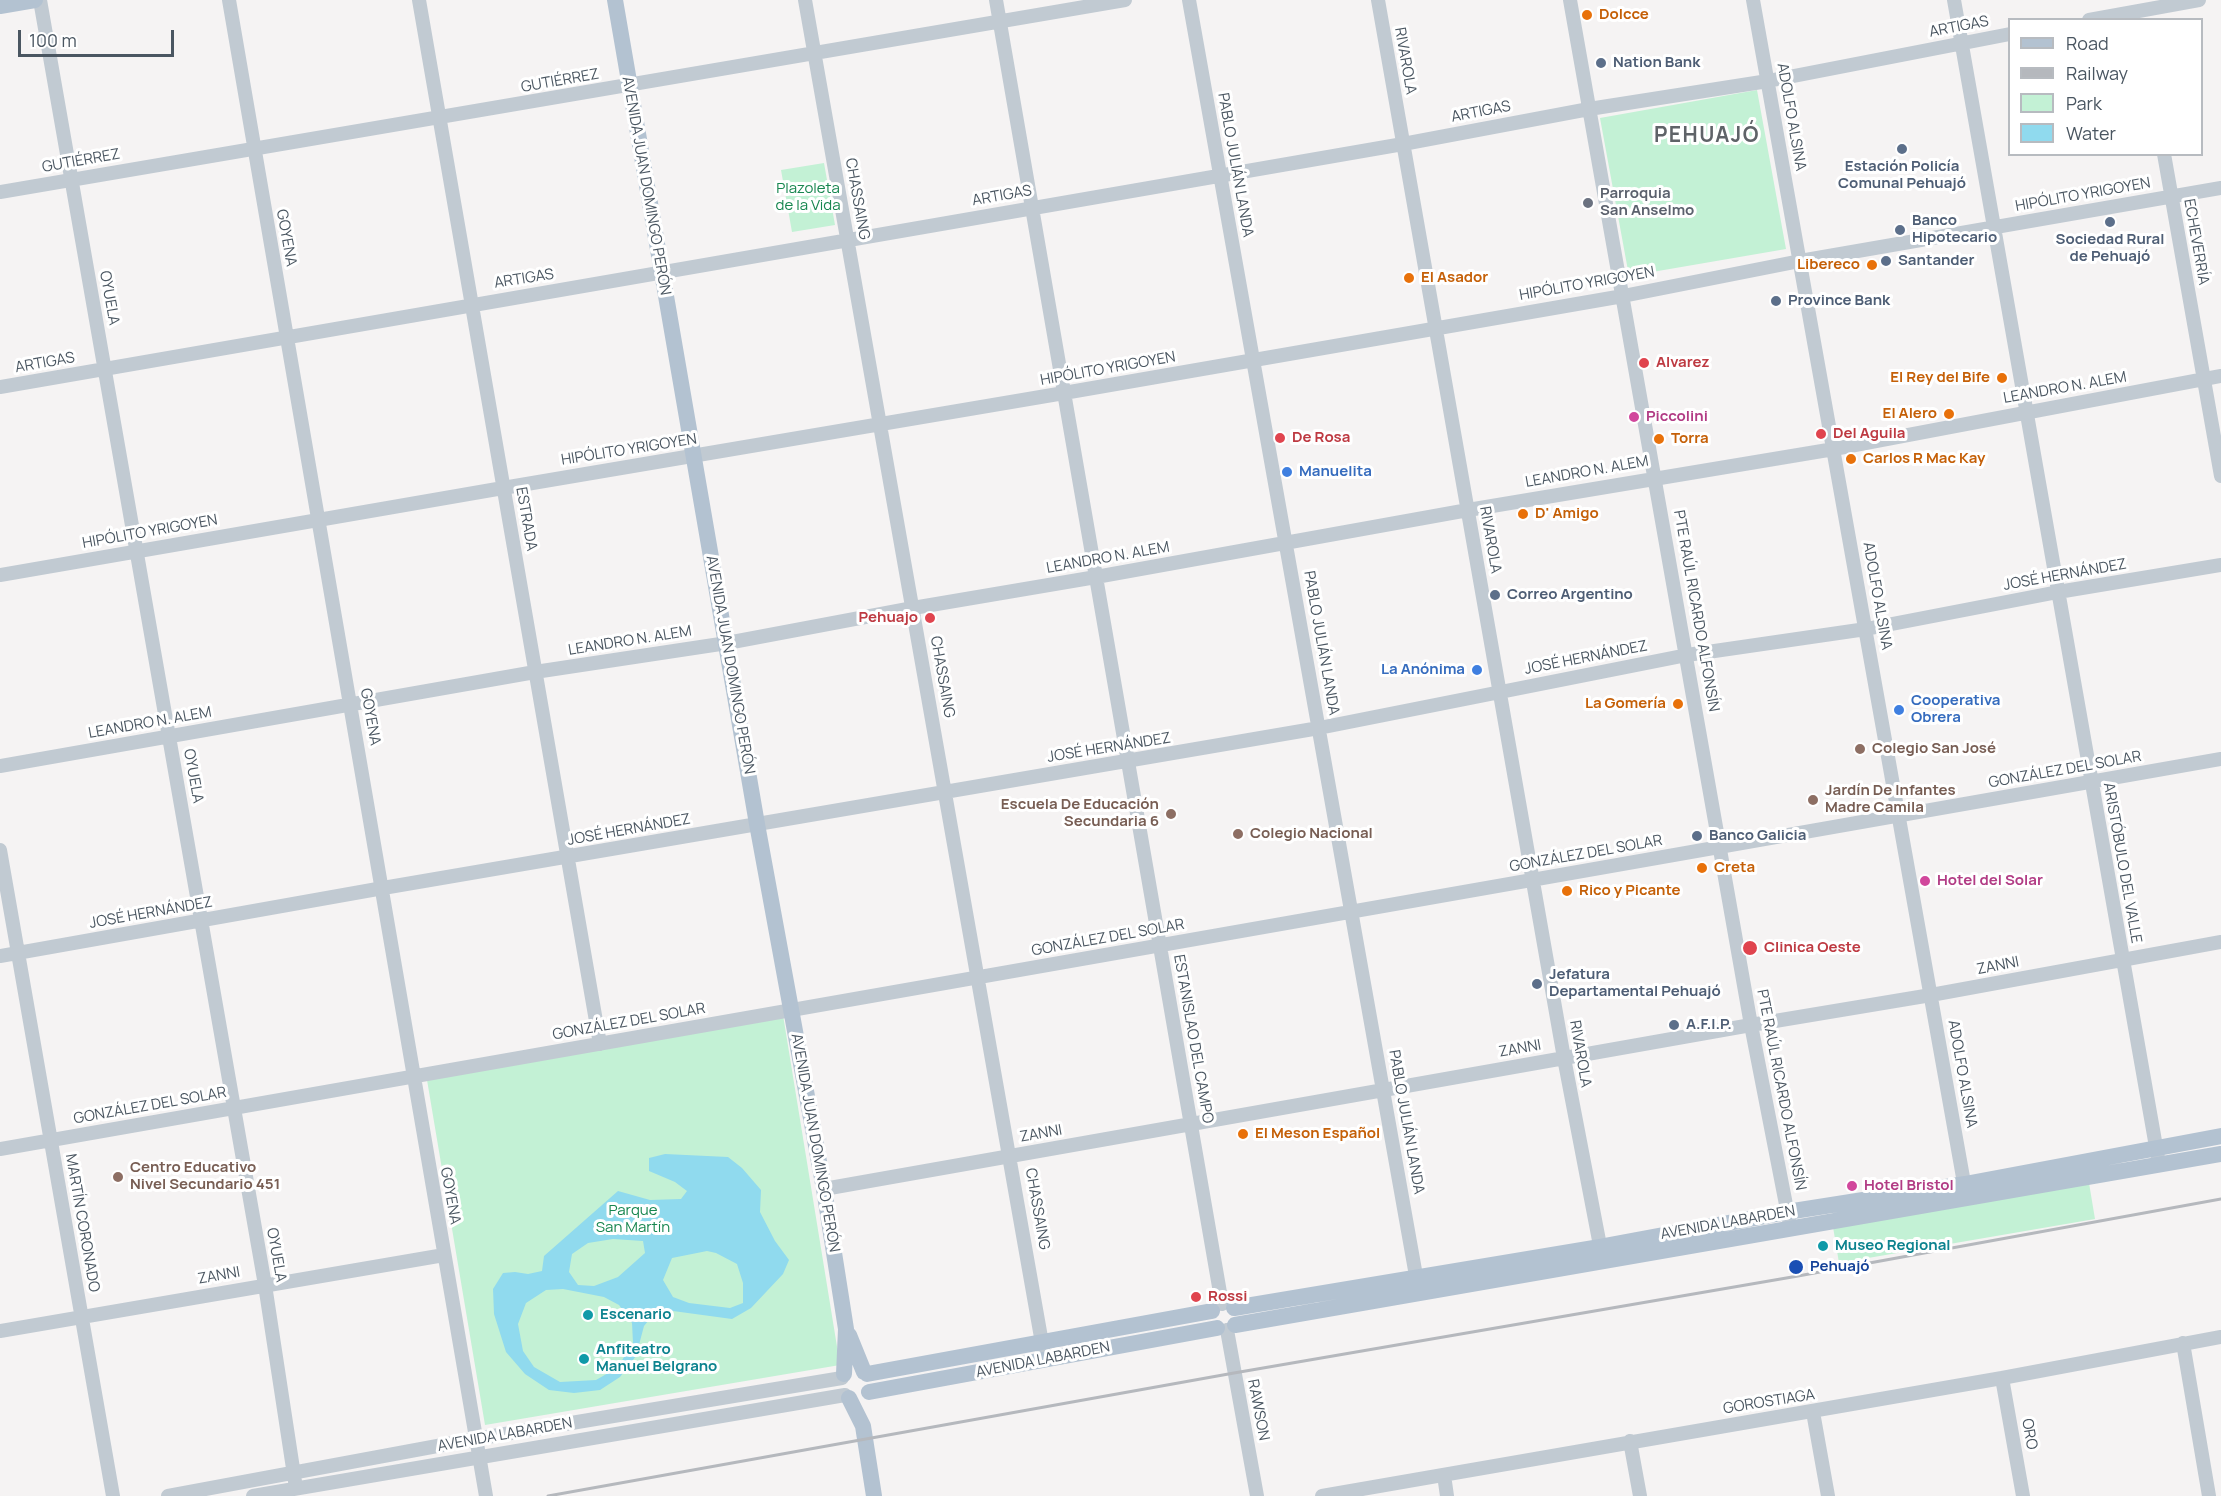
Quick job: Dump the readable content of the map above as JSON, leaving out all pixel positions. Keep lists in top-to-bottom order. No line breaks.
{"streets":{"main road":["AVENIDA JUAN DOMINGO PERÓN","AVENIDA LABARDEN"],"street":["ARTIGAS","RIVAROLA","GUTIÉRREZ","ADOLFO ALSINA","PABLO JULIÁN LANDA","HIPÓLITO YRIGOYEN","CHASSAING","GOYENA","ECHEVERRÍA","OYUELA","LEANDRO N. ALEM","ESTRADA","JOSÉ HERNÁNDEZ","PTE RAÚL RICARDO ALFONSÍN","GONZÁLEZ DEL SOLAR","ARISTÓBULO DEL VALLE","ZANNI","ESTANISLAO DEL CAMPO","MARTÍN CORONADO","GOROSTIAGA","RAWSON","ORO"]},"crossings":[["ARTIGAS","RIVAROLA"],["ARTIGAS","ADOLFO ALSINA"],["ARTIGAS","PABLO JULIÁN LANDA"],["ARTIGAS","AVENIDA JUAN DOMINGO PERÓN"],["ARTIGAS","CHASSAING"],["ARTIGAS","GOYENA"],["ARTIGAS","OYUELA"],["ARTIGAS","ESTRADA"],["ARTIGAS","PTE RAÚL RICARDO ALFONSÍN"],["ARTIGAS","ARISTÓBULO DEL VALLE"],["ARTIGAS","ESTANISLAO DEL CAMPO"],["RIVAROLA","HIPÓLITO YRIGOYEN"],["RIVAROLA","LEANDRO N. ALEM"],["RIVAROLA","JOSÉ HERNÁNDEZ"],["RIVAROLA","GONZÁLEZ DEL SOLAR"],["RIVAROLA","ZANNI"],["RIVAROLA","AVENIDA LABARDEN"],["GUTIÉRREZ","AVENIDA JUAN DOMINGO PERÓN"],["GUTIÉRREZ","CHASSAING"],["GUTIÉRREZ","GOYENA"],["GUTIÉRREZ","OYUELA"],["GUTIÉRREZ","ESTRADA"],["GUTIÉRREZ","ESTANISLAO DEL CAMPO"],["ADOLFO ALSINA","HIPÓLITO YRIGOYEN"],["ADOLFO ALSINA","LEANDRO N. ALEM"],["ADOLFO ALSINA","JOSÉ HERNÁNDEZ"],["ADOLFO ALSINA","GONZÁLEZ DEL SOLAR"],["ADOLFO ALSINA","ZANNI"],["ADOLFO ALSINA","AVENIDA LABARDEN"],["PABLO JULIÁN LANDA","HIPÓLITO YRIGOYEN"],["PABLO JULIÁN LANDA","LEANDRO N. ALEM"],["PABLO JULIÁN LANDA","JOSÉ HERNÁNDEZ"],["PABLO JULIÁN LANDA","GONZÁLEZ DEL SOLAR"],["PABLO JULIÁN LANDA","ZANNI"],["PABLO JULIÁN LANDA","AVENIDA LABARDEN"],["AVENIDA JUAN DOMINGO PERÓN","HIPÓLITO YRIGOYEN"],["AVENIDA JUAN DOMINGO PERÓN","LEANDRO N. ALEM"],["AVENIDA JUAN DOMINGO PERÓN","JOSÉ HERNÁNDEZ"],["AVENIDA JUAN DOMINGO PERÓN","GONZÁLEZ DEL SOLAR"],["AVENIDA JUAN DOMINGO PERÓN","ZANNI"],["AVENIDA JUAN DOMINGO PERÓN","AVENIDA LABARDEN"],["HIPÓLITO YRIGOYEN","CHASSAING"],["HIPÓLITO YRIGOYEN","GOYENA"],["HIPÓLITO YRIGOYEN","ECHEVERRÍA"],["HIPÓLITO YRIGOYEN","OYUELA"],["HIPÓLITO YRIGOYEN","ESTRADA"],["HIPÓLITO YRIGOYEN","PTE RAÚL RICARDO ALFONSÍN"],["HIPÓLITO YRIGOYEN","ARISTÓBULO DEL VALLE"],["HIPÓLITO YRIGOYEN","ESTANISLAO DEL CAMPO"],["CHASSAING","LEANDRO N. ALEM"],["CHASSAING","JOSÉ HERNÁNDEZ"],["CHASSAING","GONZÁLEZ DEL SOLAR"],["CHASSAING","ZANNI"],["CHASSAING","AVENIDA LABARDEN"],["GOYENA","LEANDRO N. ALEM"],["GOYENA","JOSÉ HERNÁNDEZ"],["GOYENA","GONZÁLEZ DEL SOLAR"],["GOYENA","ZANNI"],["GOYENA","AVENIDA LABARDEN"],["ECHEVERRÍA","LEANDRO N. ALEM"],["OYUELA","LEANDRO N. ALEM"],["OYUELA","JOSÉ HERNÁNDEZ"],["OYUELA","GONZÁLEZ DEL SOLAR"],["OYUELA","ZANNI"],["OYUELA","AVENIDA LABARDEN"],["LEANDRO N. ALEM","ESTRADA"],["LEANDRO N. ALEM","PTE RAÚL RICARDO ALFONSÍN"],["LEANDRO N. ALEM","ARISTÓBULO DEL VALLE"],["LEANDRO N. ALEM","ESTANISLAO DEL CAMPO"],["ESTRADA","JOSÉ HERNÁNDEZ"],["ESTRADA","GONZÁLEZ DEL SOLAR"],["JOSÉ HERNÁNDEZ","PTE RAÚL RICARDO ALFONSÍN"],["JOSÉ HERNÁNDEZ","ARISTÓBULO DEL VALLE"],["JOSÉ HERNÁNDEZ","ESTANISLAO DEL CAMPO"],["JOSÉ HERNÁNDEZ","MARTÍN CORONADO"],["PTE RAÚL RICARDO ALFONSÍN","GONZÁLEZ DEL SOLAR"],["PTE RAÚL RICARDO ALFONSÍN","ZANNI"],["PTE RAÚL RICARDO ALFONSÍN","AVENIDA LABARDEN"],["GONZÁLEZ DEL SOLAR","ARISTÓBULO DEL VALLE"],["GONZÁLEZ DEL SOLAR","ESTANISLAO DEL CAMPO"],["GONZÁLEZ DEL SOLAR","MARTÍN CORONADO"],["ARISTÓBULO DEL VALLE","ZANNI"],["ARISTÓBULO DEL VALLE","AVENIDA LABARDEN"],["ZANNI","ESTANISLAO DEL CAMPO"],["ZANNI","MARTÍN CORONADO"],["ESTANISLAO DEL CAMPO","AVENIDA LABARDEN"],["AVENIDA LABARDEN","RAWSON"],["GOROSTIAGA","ORO"]],"districts":["PEHUAJÓ"],"parks":["Plazoleta de la Vida","Parque San Martín"],"places":["Dolcce","Nation Bank","Estación Policía Comunal Pehuajó","Parroquia San Anselmo","Sociedad Rural de Pehuajó","Banco Hipotecario","Santander","Libereco","El Asador","Province Bank","Alvarez","El Rey del Bife","El Alero","Piccolini","Del Aguila","De Rosa","Torra","Carlos R Mac Kay","Manuelita","D' Amigo","Correo Argentino","Pehuajo","La Anónima","La Gomería","Cooperativa Obrera","Colegio San José","Jardín De Infantes Madre Camila","Escuela De Educación Secundaria 6","Colegio Nacional","Banco Galicia","Creta","Hotel del Solar","Rico y Picante","Clinica Oeste","Jefatura Departamental Pehuajó","A.F.I.P.","El Meson Español","Centro Educativo Nivel Secundario 451","Hotel Bristol","Museo Regional","Pehuajó","Rossi","Escenario","Anfiteatro Manuel Belgrano"],"legend":["Road","Railway","Park","Water"],"scale_bar":"100 m"}
